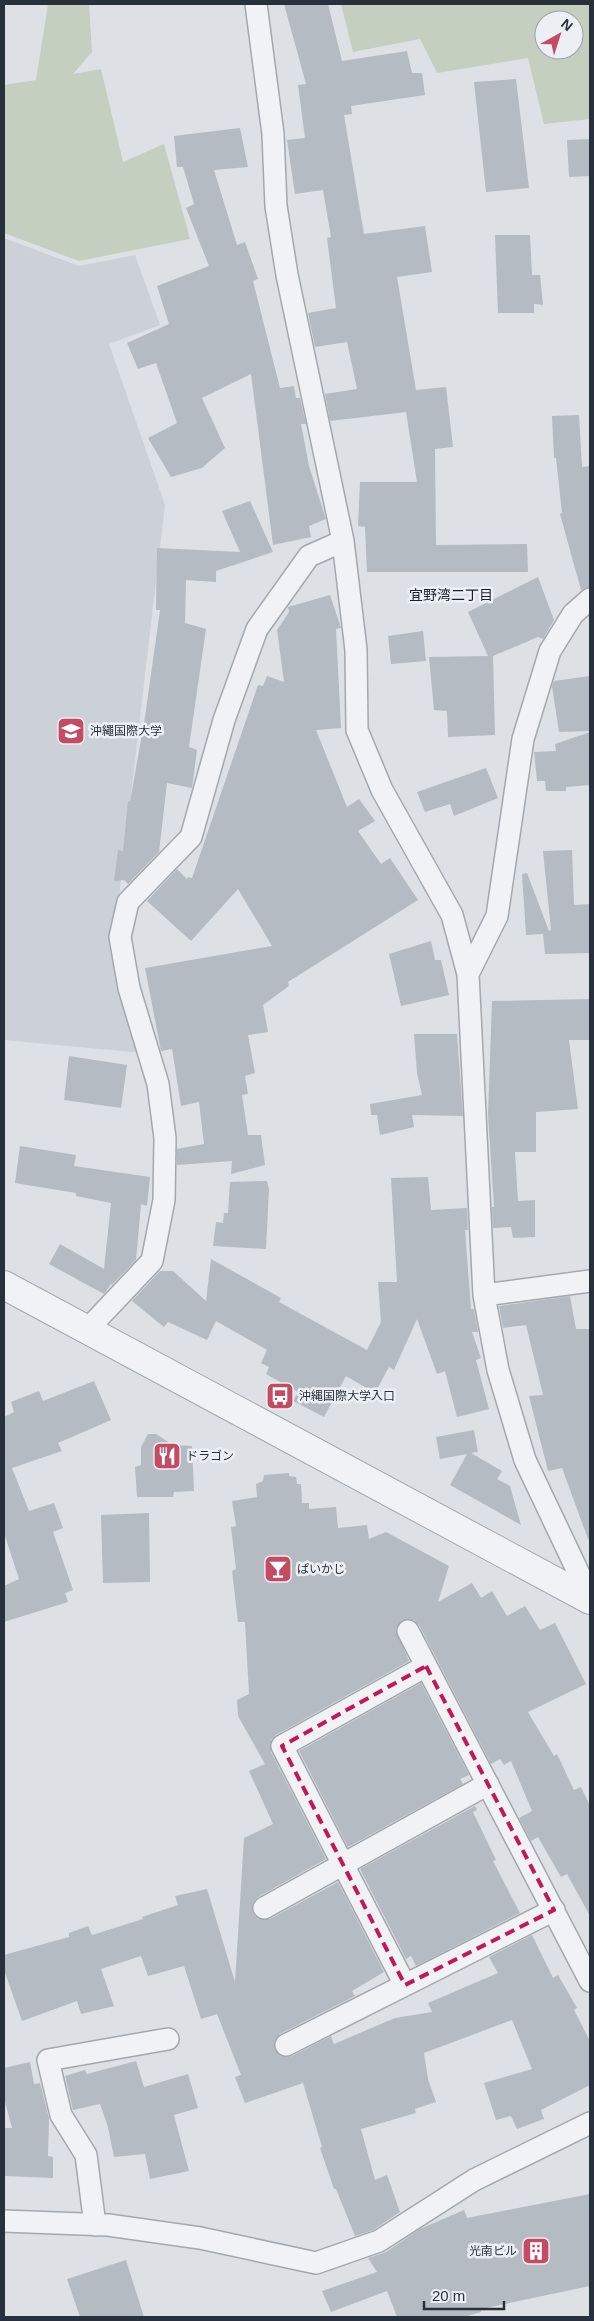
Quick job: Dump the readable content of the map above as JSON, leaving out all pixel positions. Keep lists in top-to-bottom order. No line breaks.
{"districts":["宜野湾二丁目"],"places":{"school or university":["沖繩国際大学"],"bus stop":["沖縄国際大学入口"],"restaurant":["ドラゴン"],"bar":["ぱいかじ"],"building":["光南ビル"]},"scale_bar":"20 m","north":"top right"}
